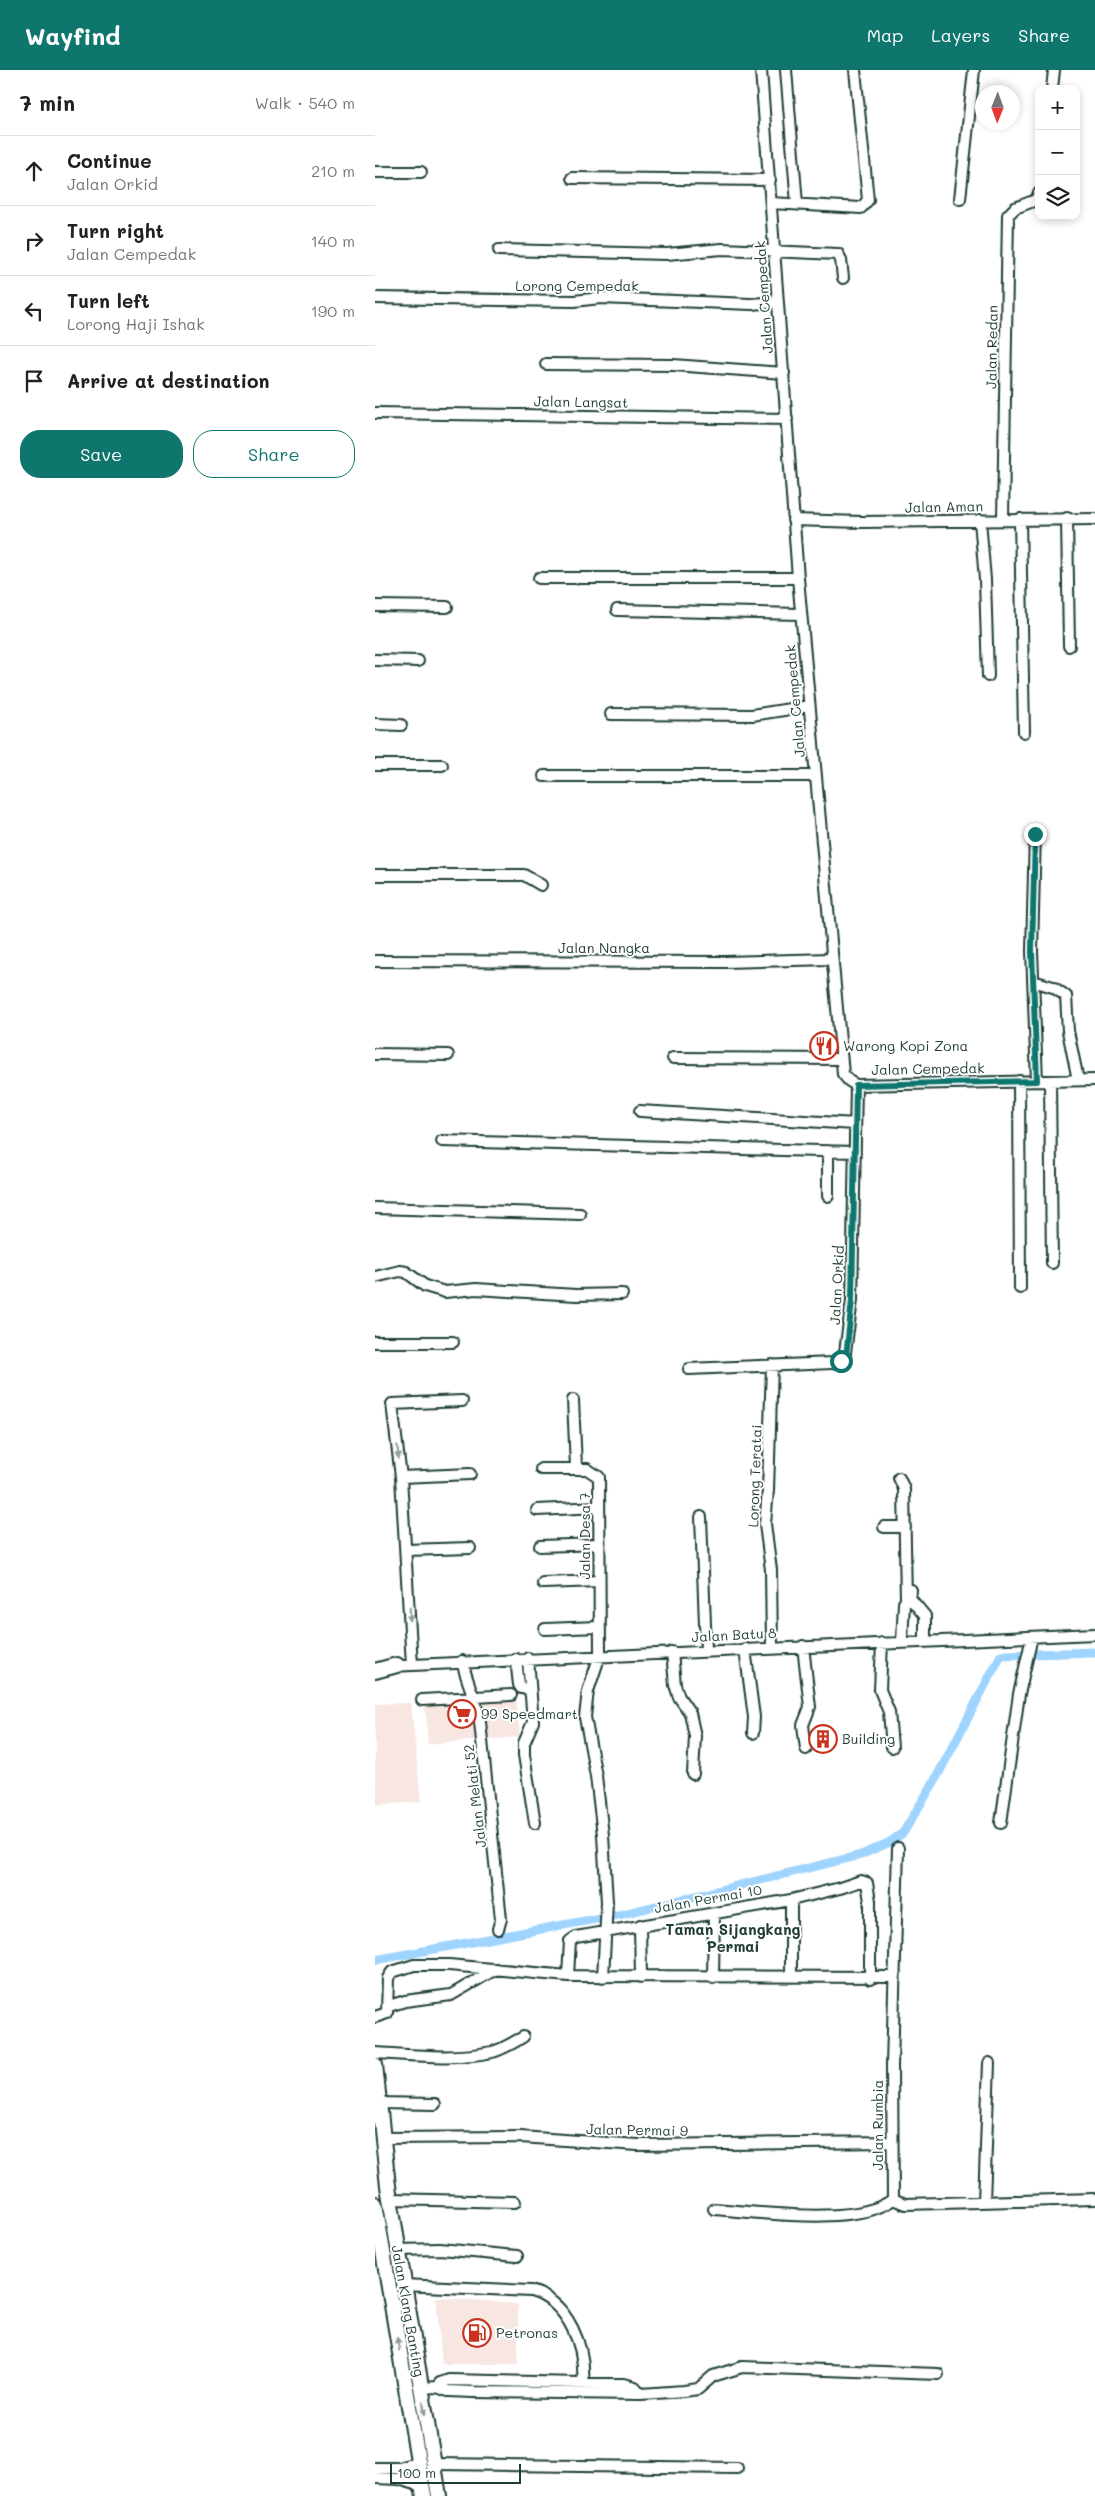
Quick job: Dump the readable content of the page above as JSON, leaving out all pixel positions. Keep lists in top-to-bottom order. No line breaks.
{"streets":{"highway":["Jalan Klang Banting"],"street":["Lorong Cempedak","Jalan Cempedak","Jalan Redan","Jalan Langsat","Jalan Aman","Jalan Nangka","Jalan Orkid","Lorong Teratai","Jalan Desa 7","Jalan Batu 8","Jalan Melati 52","Jalan Permai 10","Jalan Rumbia","Jalan Permai 9"]},"crossings":[["Lorong Cempedak","Jalan Cempedak"],["Jalan Cempedak","Jalan Langsat"],["Jalan Cempedak","Jalan Aman"],["Jalan Cempedak","Jalan Nangka"],["Jalan Cempedak","Jalan Orkid"],["Jalan Redan","Jalan Aman"],["Jalan Orkid","Lorong Teratai"],["Lorong Teratai","Jalan Batu 8"],["Jalan Desa 7","Jalan Batu 8"],["Jalan Desa 7","Jalan Permai 10"],["Jalan Batu 8","Jalan Melati 52"],["Jalan Rumbia","Jalan Permai 9"],["Jalan Permai 9","Jalan Klang Banting"]],"districts":["Taman Sijangkang Permai"],"places":{"restaurant":["Warong Kopi Zona"],"supermarket":["99 Speedmart"],"building":["Building"],"fuel station":["Petronas"]},"scale_bar":"100 m","north":"bottom","page":{"header":"Wayfind","nav":["Map","Layers","Share"],"heading":["7 min","Walk · 540 m"],"map_buttons":["+","−"],"list":[["Continue","Jalan Orkid","210 m"],["Turn right","Jalan Cempedak","140 m"],["Turn left","Lorong Haji Ishak","190 m"],"Arrive at destination"],"buttons":["Save","Share"],"scale":"100 m"}}
